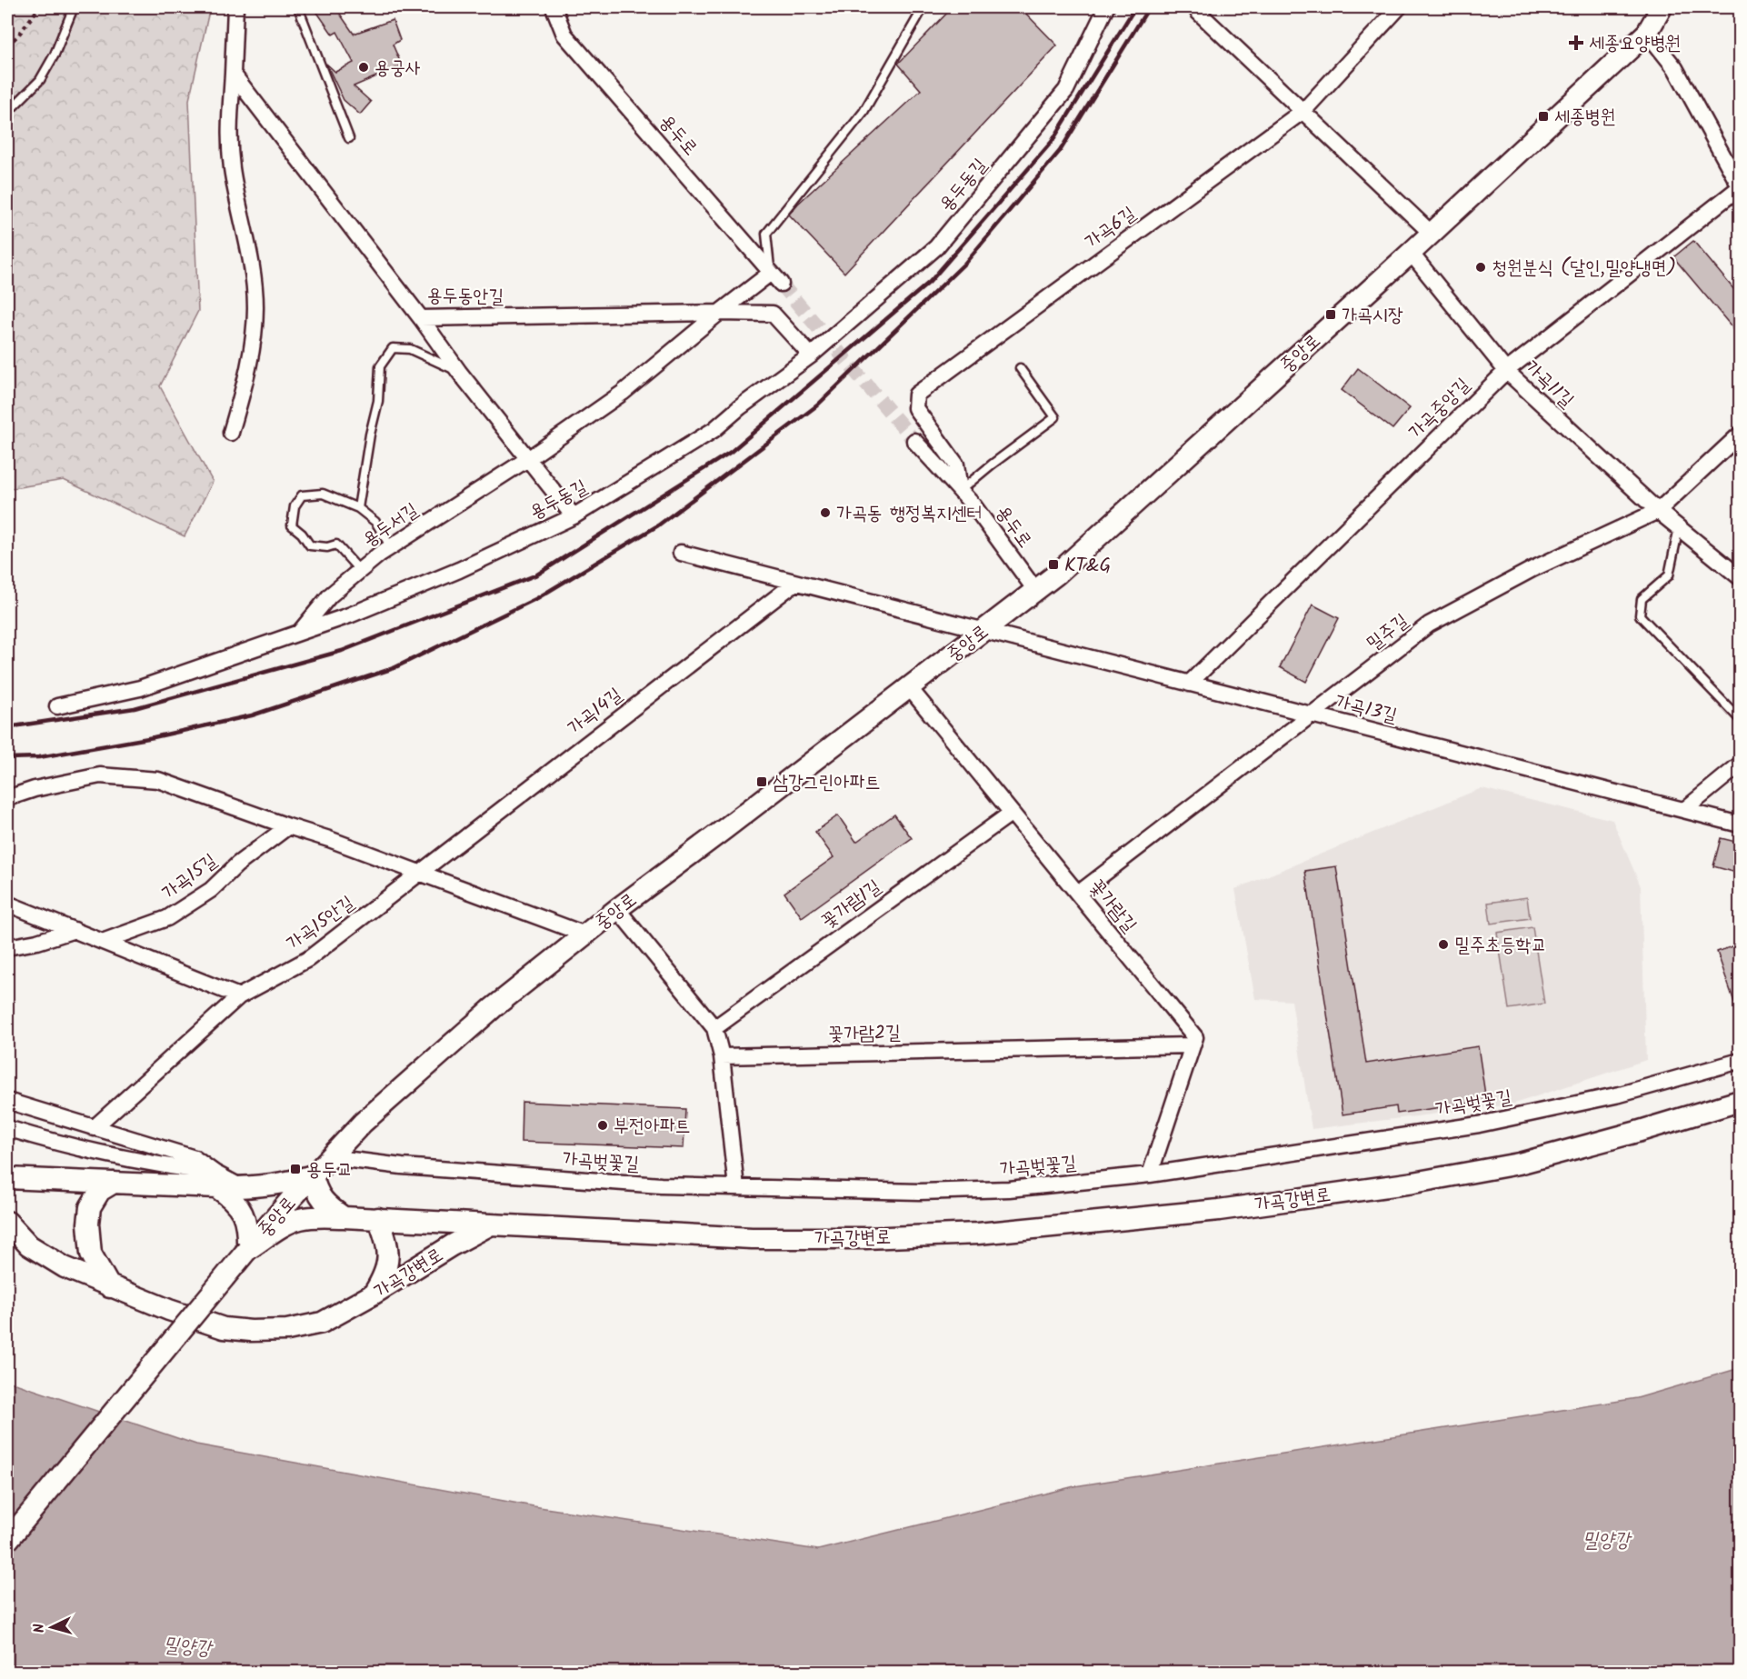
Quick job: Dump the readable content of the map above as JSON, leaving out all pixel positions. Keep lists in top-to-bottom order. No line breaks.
{"streets":{"main road":["중앙로","가곡강변로"],"street":["용두로","용두동길","가곡6길","용두동안길","가곡11길","가곡중앙길","용두서길","밀주길","가곡13길","가곡14길","가곡15길","꽃가람1길","꽃가람길","가곡15안길","꽃가람2길","가곡벚꽃길"]},"crossings":[["용두로","가곡6길"],["용두로","중앙로"],["용두동길","용두서길"],["용두동안길","용두서길"],["중앙로","가곡11길"],["중앙로","가곡13길"],["중앙로","꽃가람길"],["중앙로","가곡벚꽃길"],["가곡11길","가곡중앙길"],["가곡11길","밀주길"],["가곡중앙길","가곡13길"],["밀주길","가곡13길"],["밀주길","꽃가람길"],["가곡14길","가곡15안길"],["꽃가람1길","꽃가람길"],["꽃가람길","꽃가람2길"]],"water":["밀양강"],"places":{"health":["세종요양병원"],"other":["용궁사","청원분식 (달인,밀양냉면)","가곡동 행정복지센터","밀주초등학교","부전아파트"],"transit":["세종병원","가곡시장","KT&G","삼강그린아파트","용두교"]},"north":"left"}
